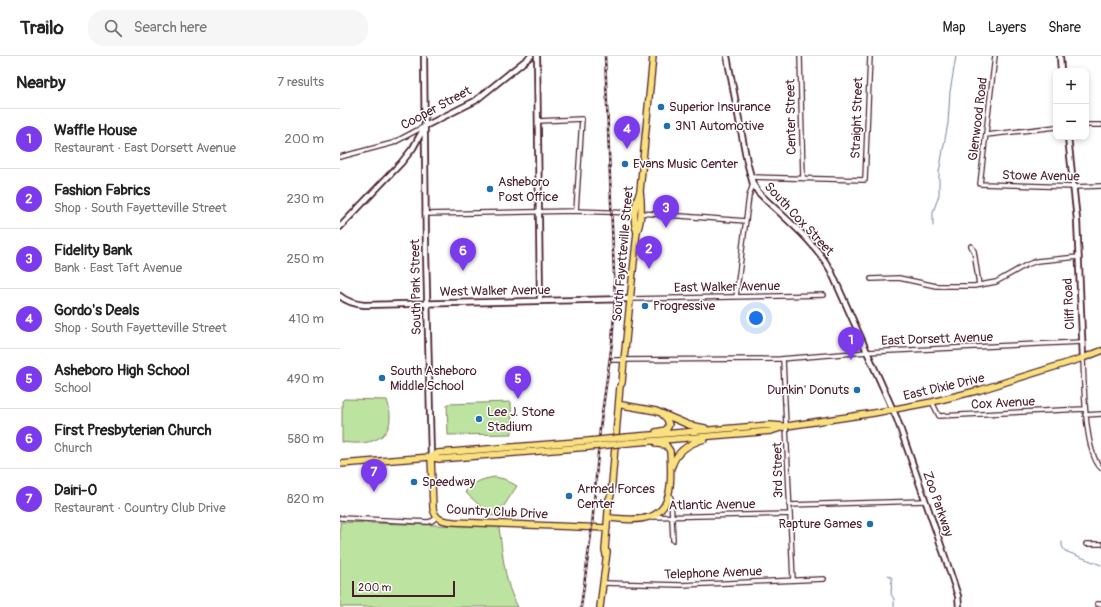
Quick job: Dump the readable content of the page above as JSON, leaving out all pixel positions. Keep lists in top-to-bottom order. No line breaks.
{"streets":{"main road":["Cooper Street","South Cox Street","South Fayetteville Street","South Park Street","West Walker Avenue","Cliff Road","East Dixie Drive","Zoo Parkway","Atlantic Avenue","Country Club Drive"],"street":["Center Street","Straight Street","Glenwood Road","Stowe Avenue","East Walker Avenue","East Dorsett Avenue","Cox Avenue","3rd Street","Telephone Avenue"]},"crossings":[["Cooper Street","South Park Street"],["Center Street","Straight Street"],["Glenwood Road","Stowe Avenue"],["Stowe Avenue","Cliff Road"],["South Cox Street","East Dorsett Avenue"],["South Cox Street","East Dixie Drive"],["South Cox Street","Zoo Parkway"],["South Fayetteville Street","East Walker Avenue"],["South Fayetteville Street","West Walker Avenue"],["South Fayetteville Street","East Dorsett Avenue"],["South Fayetteville Street","Atlantic Avenue"],["South Fayetteville Street","Country Club Drive"],["South Fayetteville Street","Telephone Avenue"],["South Park Street","West Walker Avenue"],["South Park Street","East Dixie Drive"],["South Park Street","Country Club Drive"],["East Walker Avenue","West Walker Avenue"],["Cliff Road","East Dorsett Avenue"],["Cliff Road","East Dixie Drive"],["Cliff Road","Cox Avenue"],["East Dorsett Avenue","3rd Street"],["East Dixie Drive","Cox Avenue"],["East Dixie Drive","3rd Street"],["East Dixie Drive","Zoo Parkway"],["3rd Street","Atlantic Avenue"],["3rd Street","Telephone Avenue"]],"places":["Superior Insurance","3N1 Automotive","Evans Music Center","Asheboro Post Office","Progressive","South Asheboro Middle School","Dunkin' Donuts","Lee J. Stone Stadium","Speedway","Armed Forces Center","Rapture Games"],"scale_bar":"200 m","page":{"header":"Trailo","search":"Search here","nav":["Map","Layers","Share"],"heading":["Nearby","7 results"],"map_buttons":["+","−"],"list":[{"mark":"1","name":"Waffle House","note":"Restaurant · East Dorsett Avenue","value":"200 m"},{"mark":"2","name":"Fashion Fabrics","note":"Shop · South Fayetteville Street","value":"230 m"},{"mark":"3","name":"Fidelity Bank","note":"Bank · East Taft Avenue","value":"250 m"},{"mark":"4","name":"Gordo's Deals","note":"Shop · South Fayetteville Street","value":"410 m"},{"mark":"5","name":"Asheboro High School","note":"School","value":"490 m"},{"mark":"6","name":"First Presbyterian Church","note":"Church","value":"580 m"},{"mark":"7","name":"Dairi-O","note":"Restaurant · Country Club Drive","value":"820 m"}],"pins":["4","3","2","6","1","5","7"],"scale":"200 m"}}
